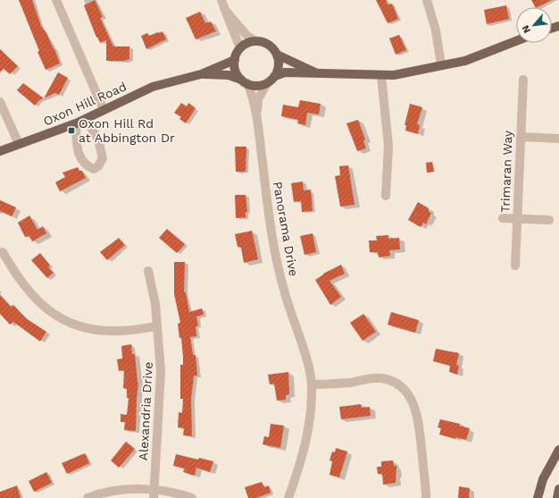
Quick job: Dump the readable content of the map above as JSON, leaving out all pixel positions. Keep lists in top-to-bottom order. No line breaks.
{"streets":{"main road":["Oxon Hill Road"],"street":["Trimaran Way","Panorama Drive","Alexandria Drive"]},"crossings":[["Oxon Hill Road","Panorama Drive"]],"places":{"transit":["Oxon Hill Rd at Abbington Dr"]},"north":"bottom left"}
